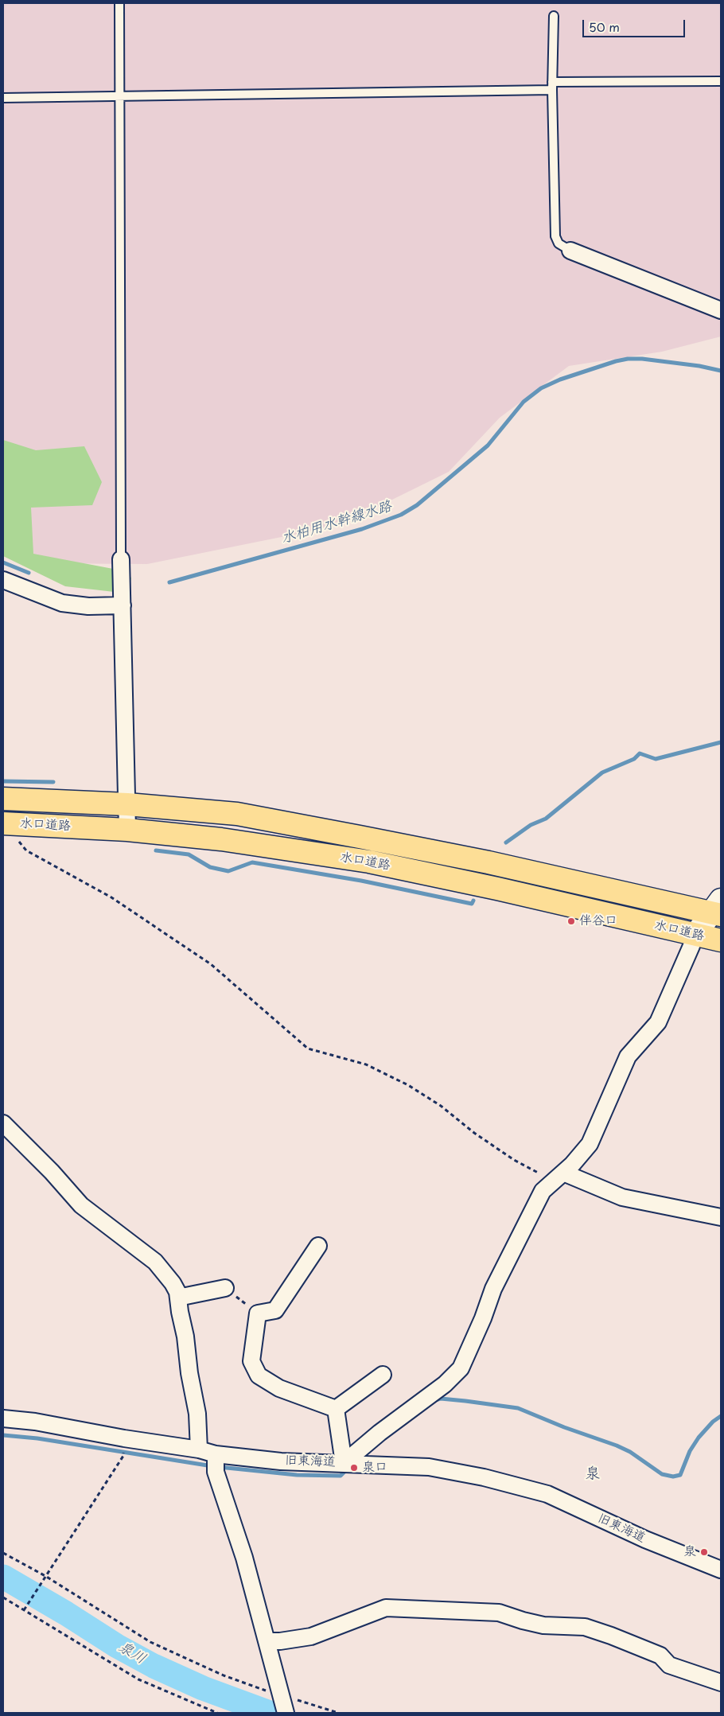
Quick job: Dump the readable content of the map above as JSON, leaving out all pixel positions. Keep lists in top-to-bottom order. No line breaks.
{"streets":{"highway":["水口道路"],"street":["旧東海道"]},"districts":["泉"],"water":["水柏用水幹線水路","泉川"],"places":["伴谷口","泉口","泉"],"scale_bar":"50 m"}
